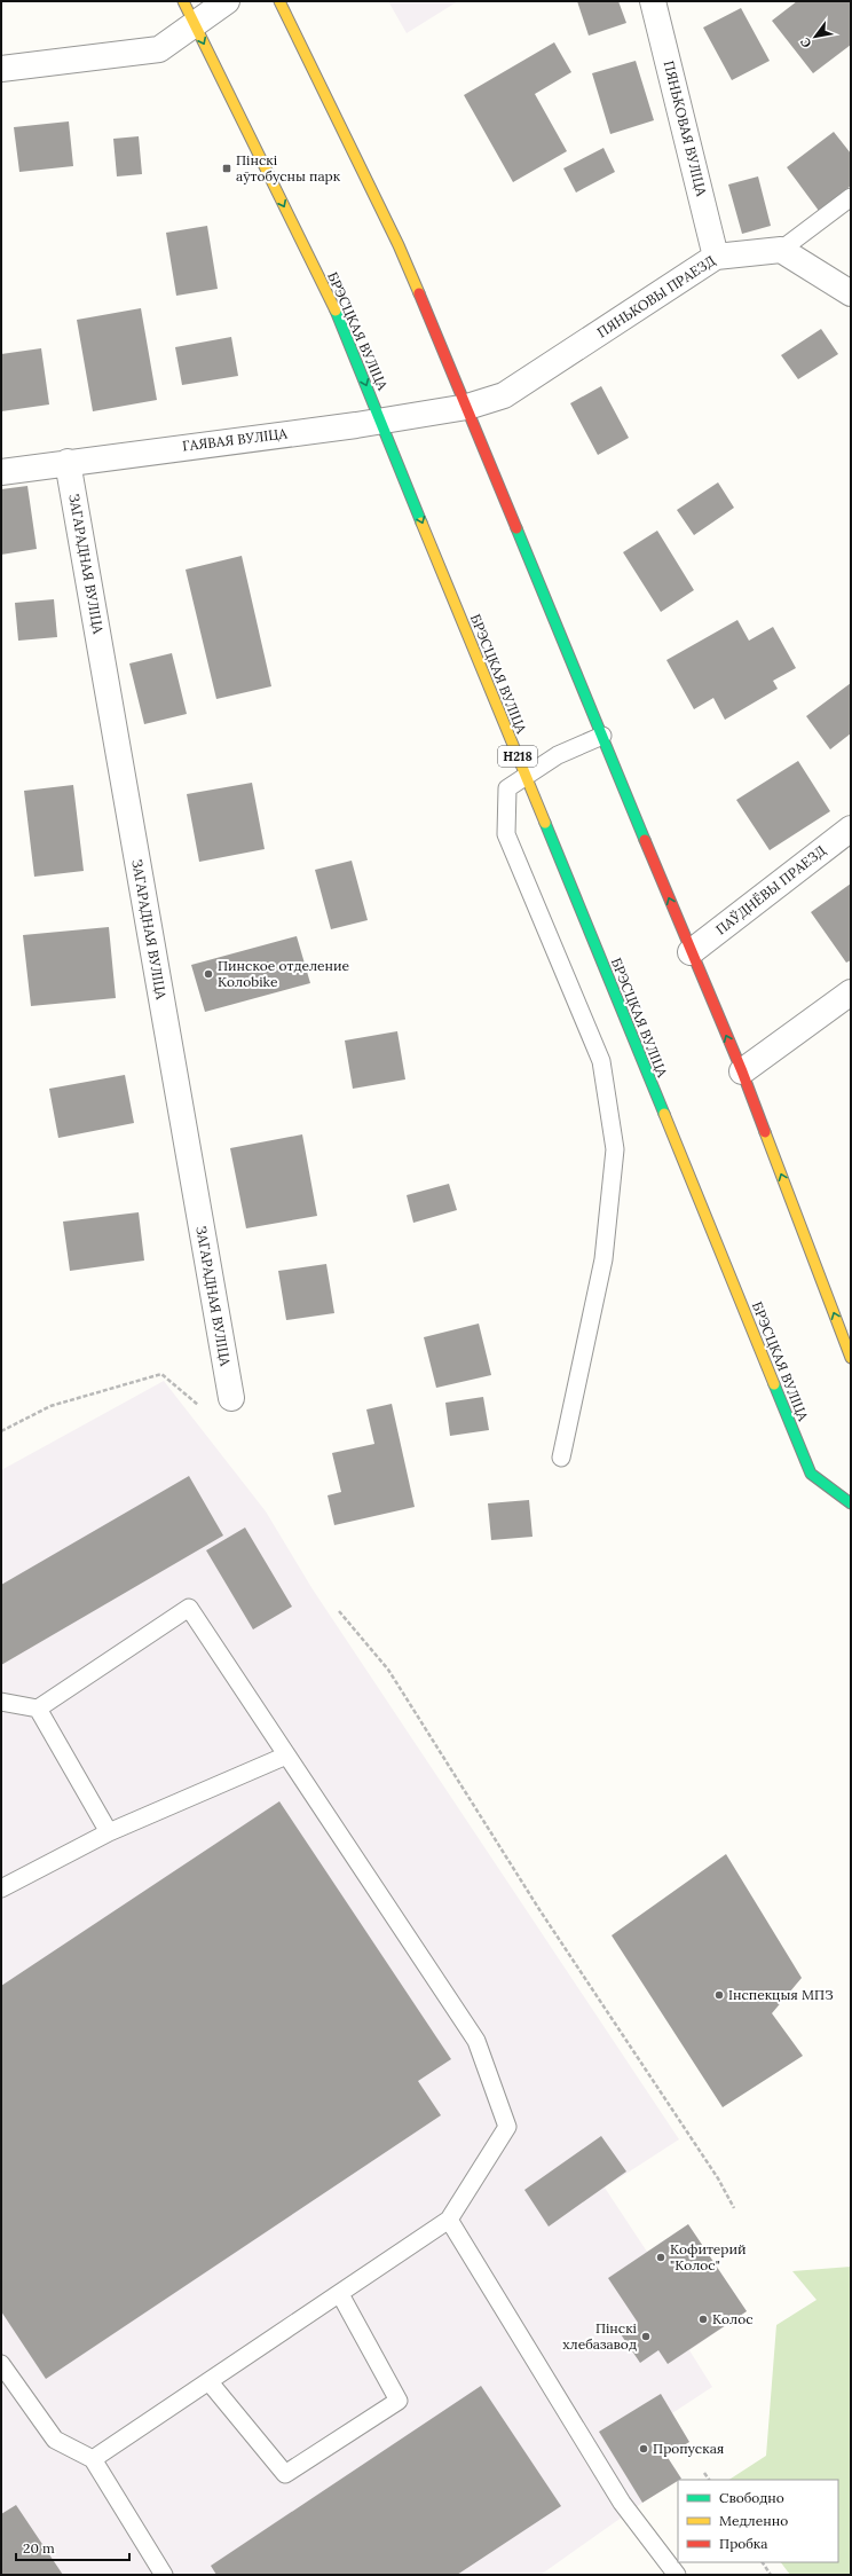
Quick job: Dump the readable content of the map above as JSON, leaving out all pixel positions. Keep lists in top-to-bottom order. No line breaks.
{"streets":{"main road":["БРЭСЦКАЯ ВУЛІЦА","Н218"],"street":["ПЯНЬКОВАЯ ВУЛІЦА","ПЯНЬКОВЫ ПРАЕЗД","ГАЯВАЯ ВУЛІЦА","ЗАГАРАДНАЯ ВУЛІЦА","ПАЎДНЁВЫ ПРАЕЗД"]},"crossings":[["ПЯНЬКОВАЯ ВУЛІЦА","ПЯНЬКОВЫ ПРАЕЗД"],["ПЯНЬКОВЫ ПРАЕЗД","ГАЯВАЯ ВУЛІЦА"],["БРЭСЦКАЯ ВУЛІЦА","ГАЯВАЯ ВУЛІЦА"],["ГАЯВАЯ ВУЛІЦА","ЗАГАРАДНАЯ ВУЛІЦА"]],"places":{"transit":["Пінскі аўтобусны парк"],"other":["Пинское отделение Колоbike","Інспекцыя МПЗ","Кофитерий \"Колос\"","Колос","Пінскі хлебазавод","Пропуская"]},"legend":["Свободно","Медленно","Пробка"],"scale_bar":"20 m","north":"bottom left"}
